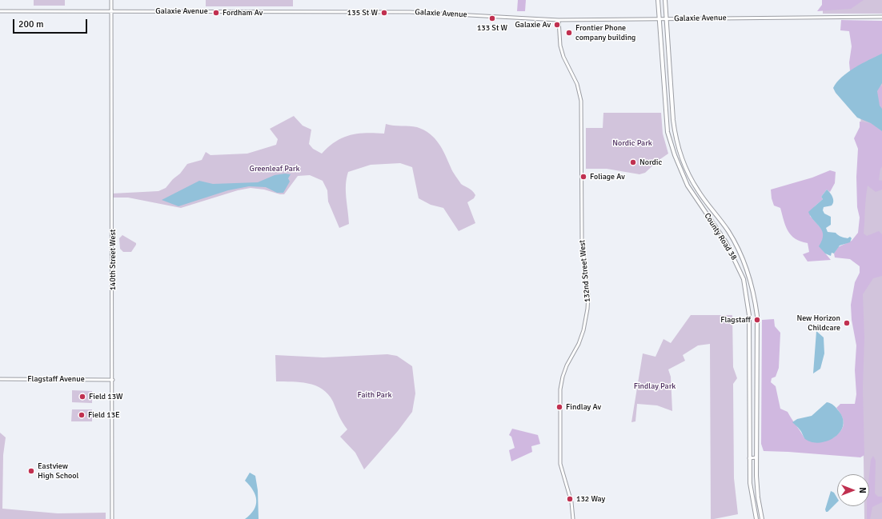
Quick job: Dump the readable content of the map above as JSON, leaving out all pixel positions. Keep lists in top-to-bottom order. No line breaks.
{"streets":{"main road":["County Road 38"],"street":["Galaxie Avenue","140th Street West","132nd Street West","Flagstaff Avenue"]},"crossings":[["Galaxie Avenue","County Road 38"],["Galaxie Avenue","140th Street West"],["Galaxie Avenue","132nd Street West"],["140th Street West","Flagstaff Avenue"]],"parks":["Nordic Park","Greenleaf Park","Findlay Park","Faith Park"],"places":["Fordham Av","135 St W","133 St W","Galaxie Av","Frontier Phone company building","Nordic","Foliage Av","Flagstaff","New Horizon Childcare","Field 13W","Findlay Av","Field 13E","Eastview High School","132 Way"],"scale_bar":"200 m","north":"right"}
